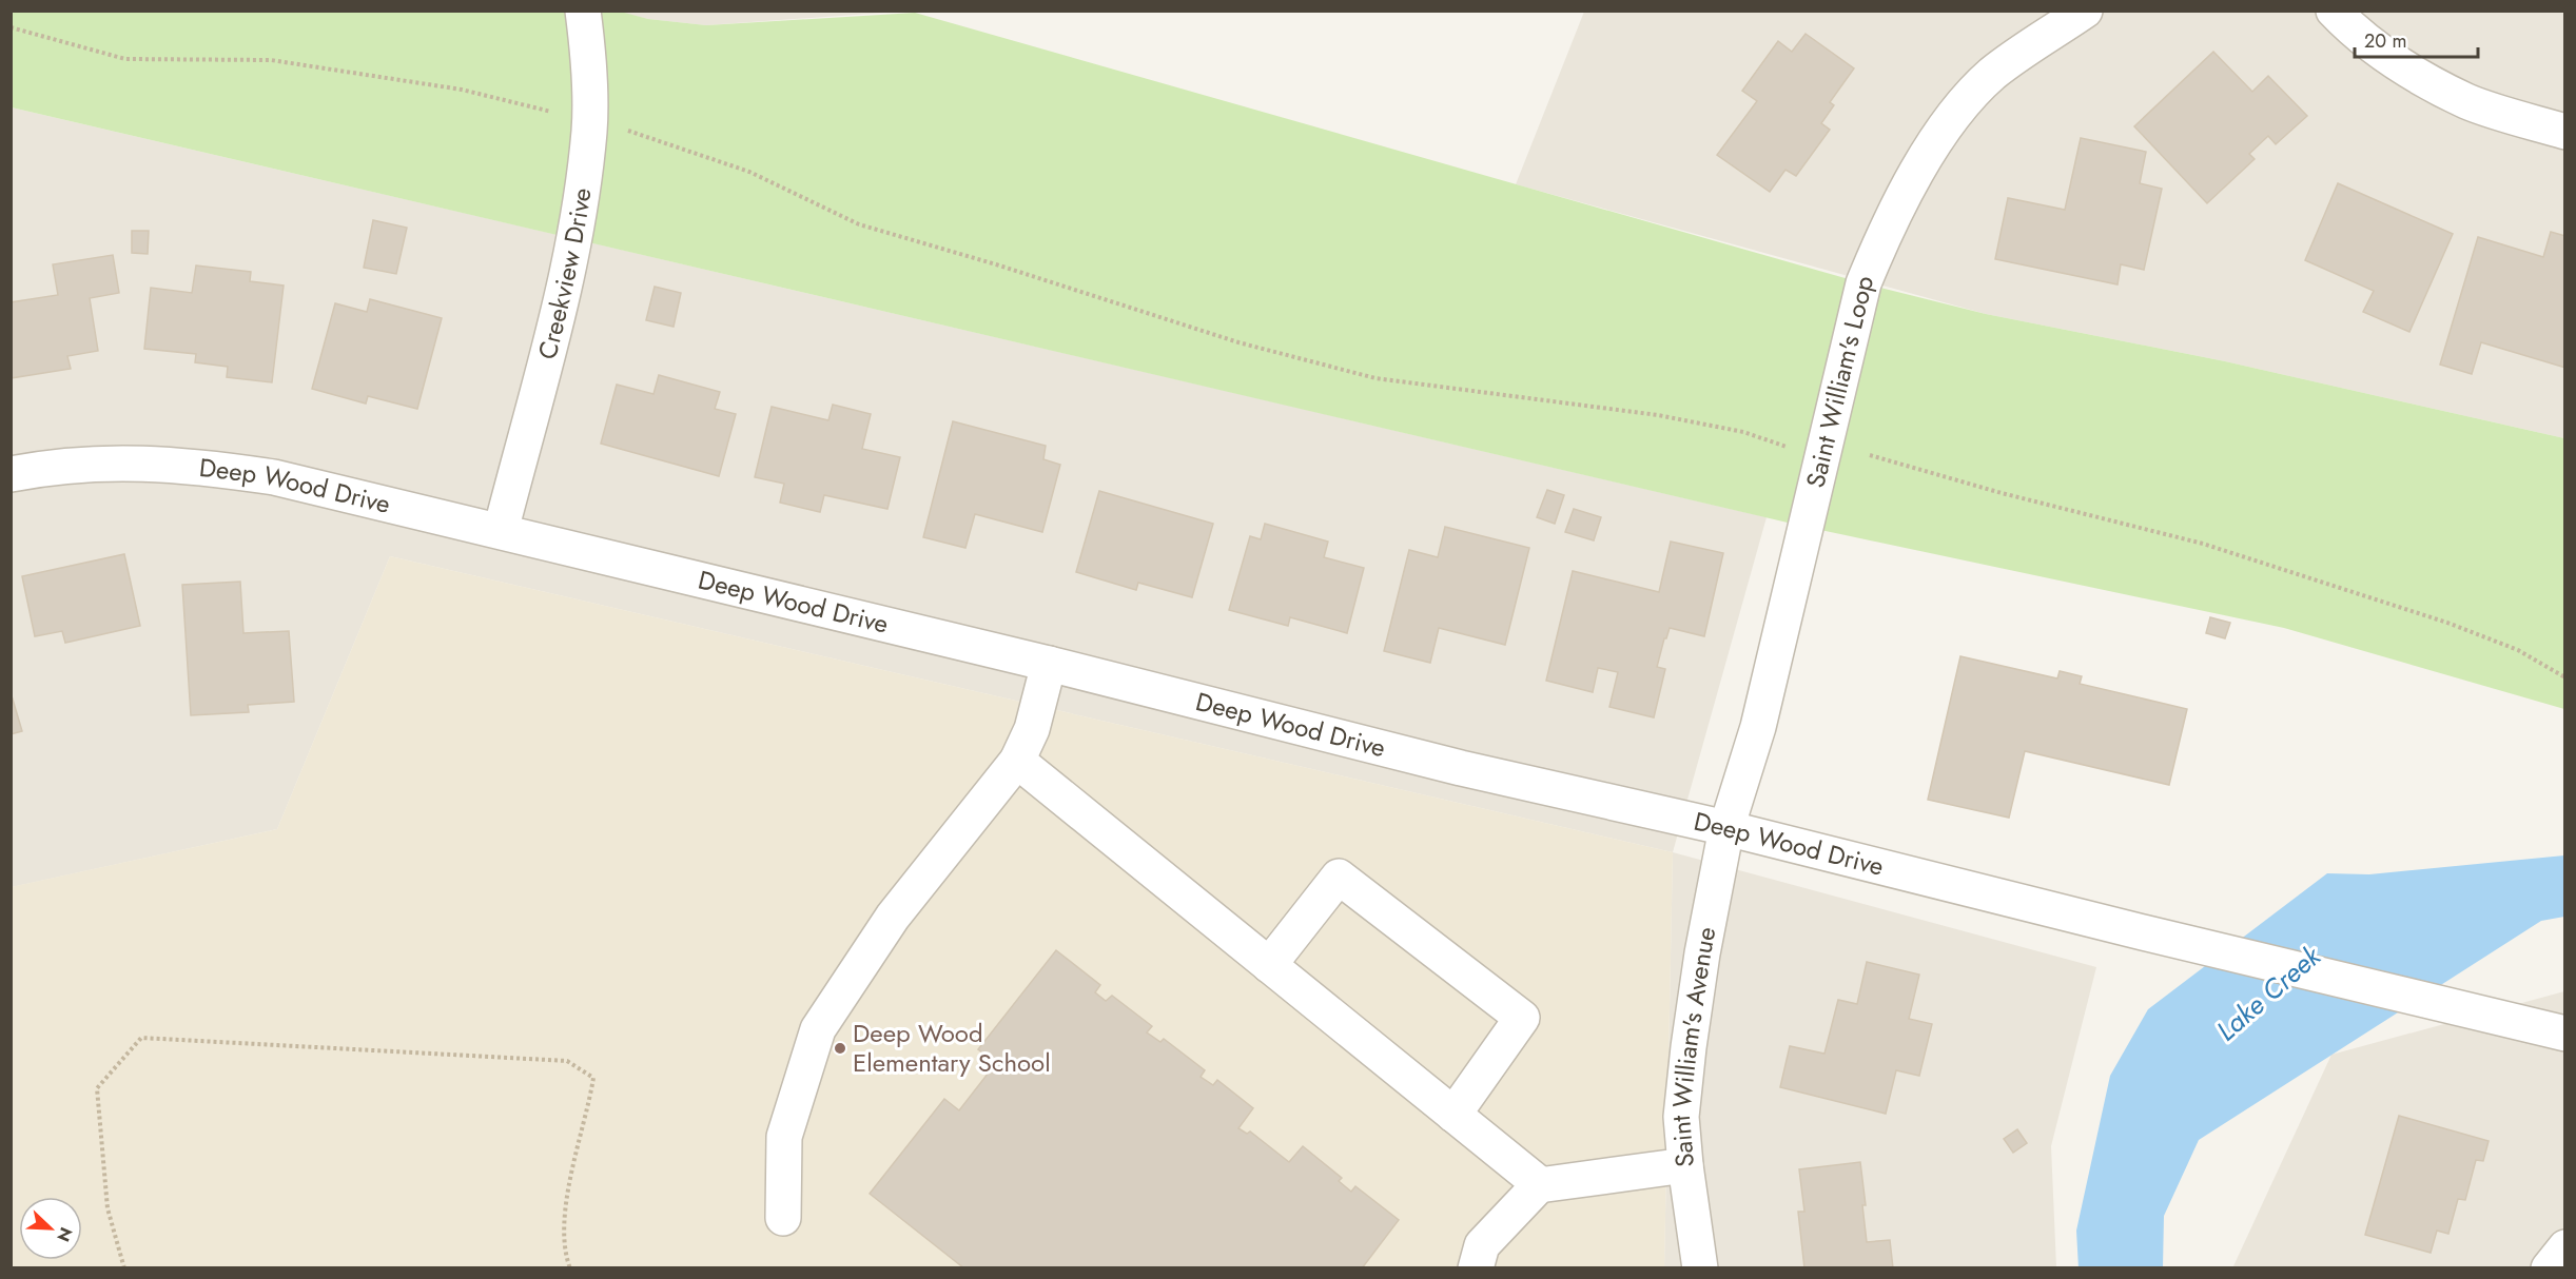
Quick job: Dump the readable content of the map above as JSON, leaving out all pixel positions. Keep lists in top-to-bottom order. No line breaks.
{"streets":{"street":["Creekview Drive","Saint William's Loop","Deep Wood Drive","Saint William's Avenue"]},"crossings":[["Creekview Drive","Deep Wood Drive"],["Saint William's Loop","Deep Wood Drive"],["Saint William's Loop","Saint William's Avenue"],["Deep Wood Drive","Saint William's Avenue"]],"water":["Lake Creek"],"places":["Deep Wood Elementary School"],"scale_bar":"20 m","north":"bottom right"}
